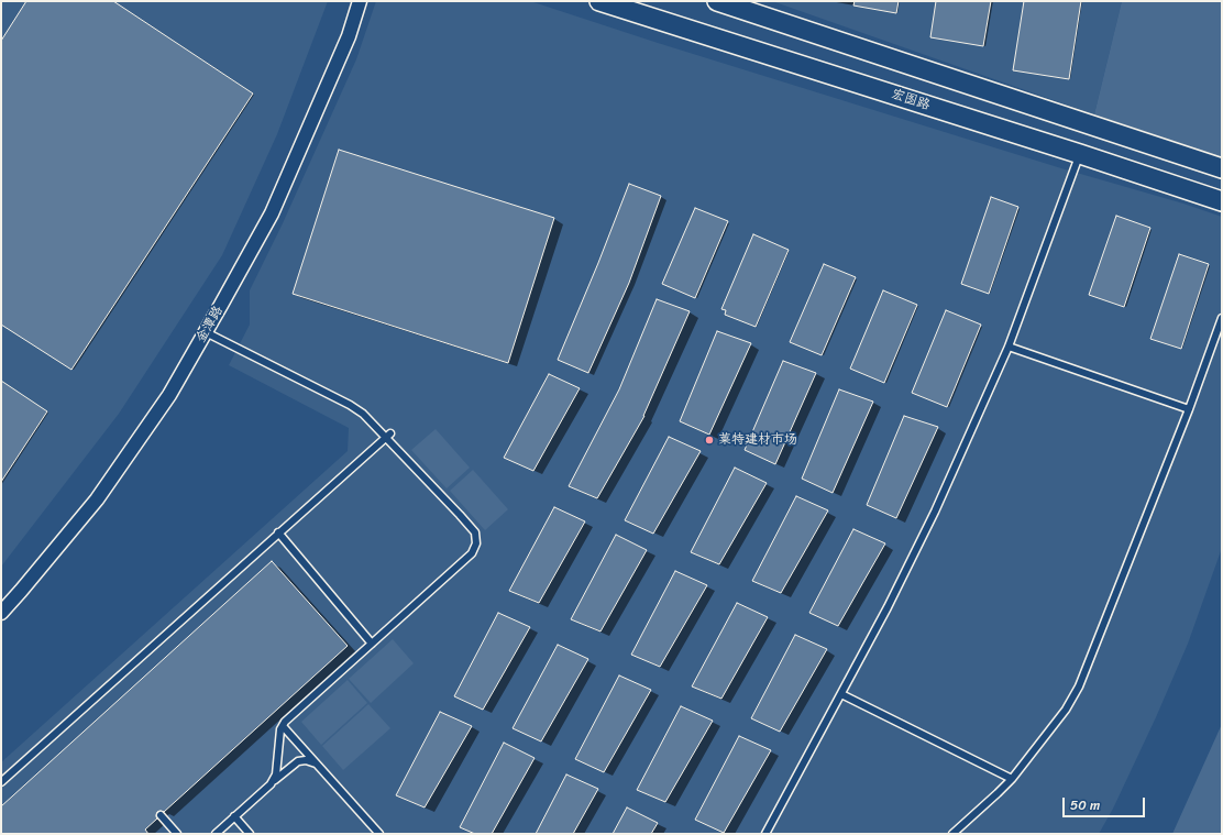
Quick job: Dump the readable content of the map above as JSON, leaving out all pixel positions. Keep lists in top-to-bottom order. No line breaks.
{"streets":{"main road":["宏图路"],"street":["金潭路"]},"places":["莱特建材市场"],"scale_bar":"50 m"}
